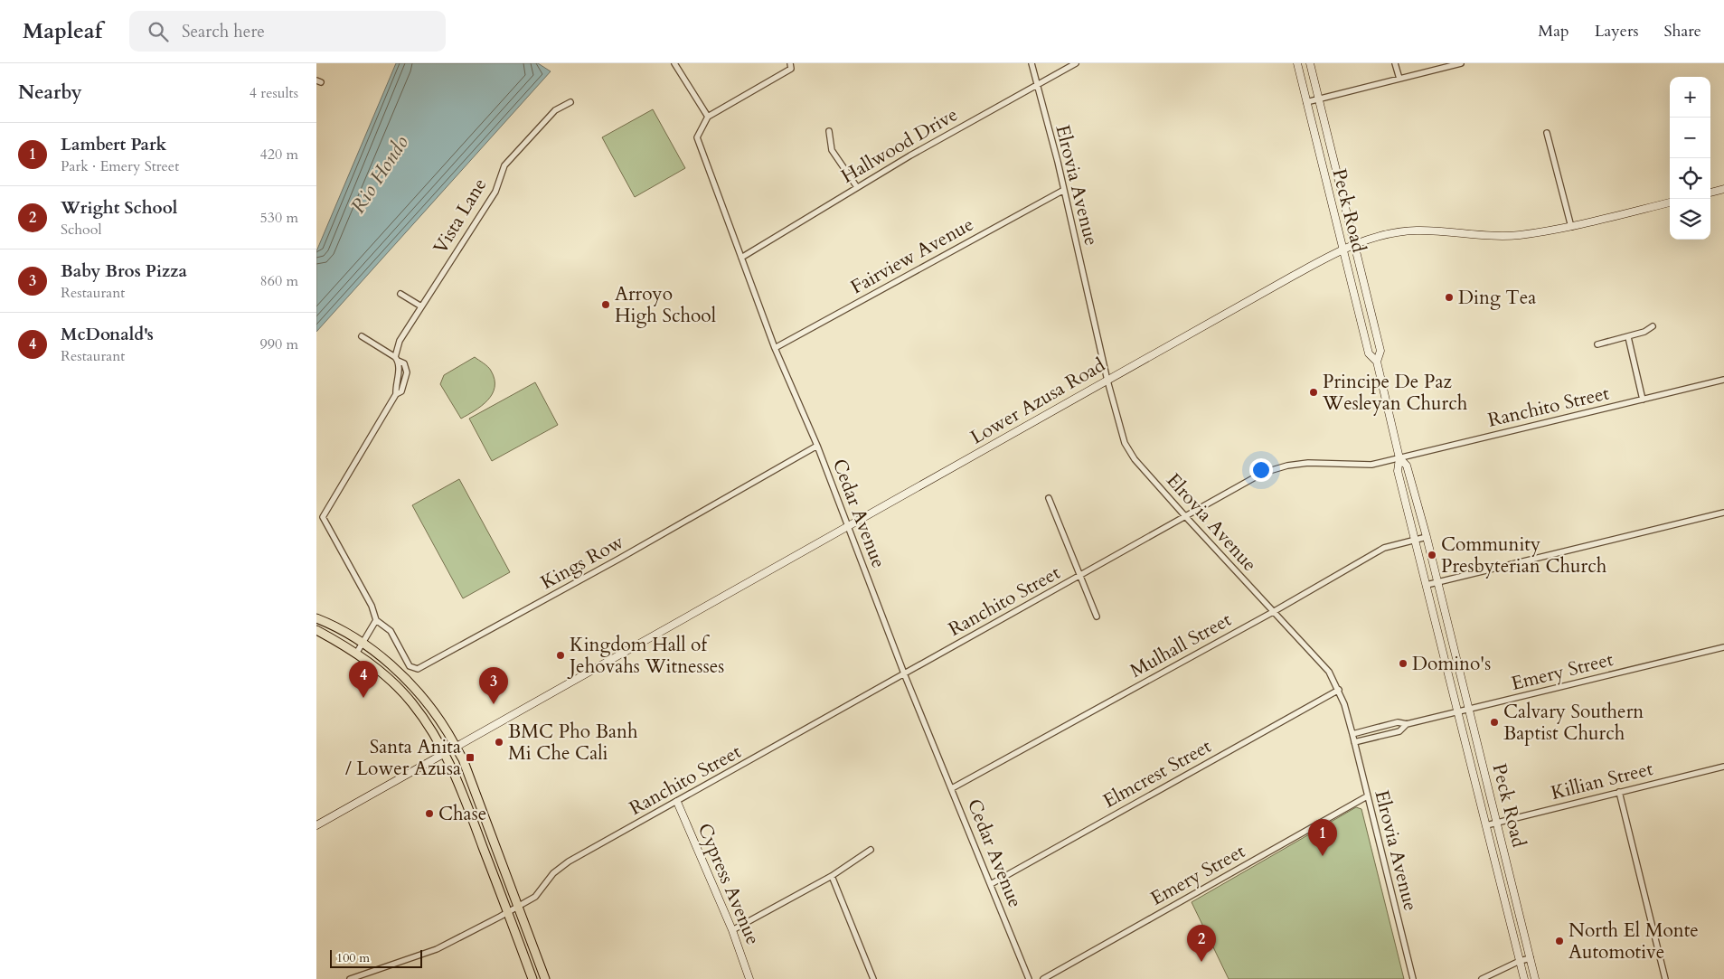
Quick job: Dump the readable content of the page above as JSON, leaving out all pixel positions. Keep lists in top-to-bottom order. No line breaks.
{"streets":{"main road":["Peck Road","Lower Azusa Road","Cypress Avenue"],"street":["Hallwood Drive","Elrovia Avenue","Vista Lane","Fairview Avenue","Ranchito Street","Cedar Avenue","Kings Row","Mulhall Street","Emery Street","Elmcrest Street","Killian Street"]},"crossings":[["Hallwood Drive","Elrovia Avenue"],["Hallwood Drive","Cedar Avenue"],["Elrovia Avenue","Fairview Avenue"],["Elrovia Avenue","Lower Azusa Road"],["Elrovia Avenue","Ranchito Street"],["Elrovia Avenue","Mulhall Street"],["Elrovia Avenue","Emery Street"],["Elrovia Avenue","Elmcrest Street"],["Peck Road","Lower Azusa Road"],["Peck Road","Ranchito Street"],["Peck Road","Mulhall Street"],["Peck Road","Emery Street"],["Peck Road","Killian Street"],["Vista Lane","Kings Row"],["Fairview Avenue","Cedar Avenue"],["Lower Azusa Road","Cedar Avenue"],["Ranchito Street","Cedar Avenue"],["Ranchito Street","Cypress Avenue"],["Cedar Avenue","Kings Row"],["Cedar Avenue","Mulhall Street"],["Cedar Avenue","Elmcrest Street"]],"water":["Rio Hondo"],"places":{"other":["Ding Tea","Arroyo High School","Principe De Paz Wesleyan Church","Community Presbyterian Church","Kingdom Hall of Jehovahs Witnesses","Domino's","Calvary Southern Baptist Church","BMC Pho Banh Mi Che Cali","Chase","North El Monte Automotive"],"transit":["Santa Anita / Lower Azusa"]},"scale_bar":"100 m","page":{"header":"Mapleaf","search":"Search here","nav":["Map","Layers","Share"],"heading":["Nearby","4 results"],"map_buttons":["+","−"],"list":[{"mark":"1","name":"Lambert Park","note":"Park · Emery Street","value":"420 m"},{"mark":"2","name":"Wright School","note":"School","value":"530 m"},{"mark":"3","name":"Baby Bros Pizza","note":"Restaurant","value":"860 m"},{"mark":"4","name":"McDonald's","note":"Restaurant","value":"990 m"}],"pins":["4","3","1","2"],"scale":"100 m"}}
